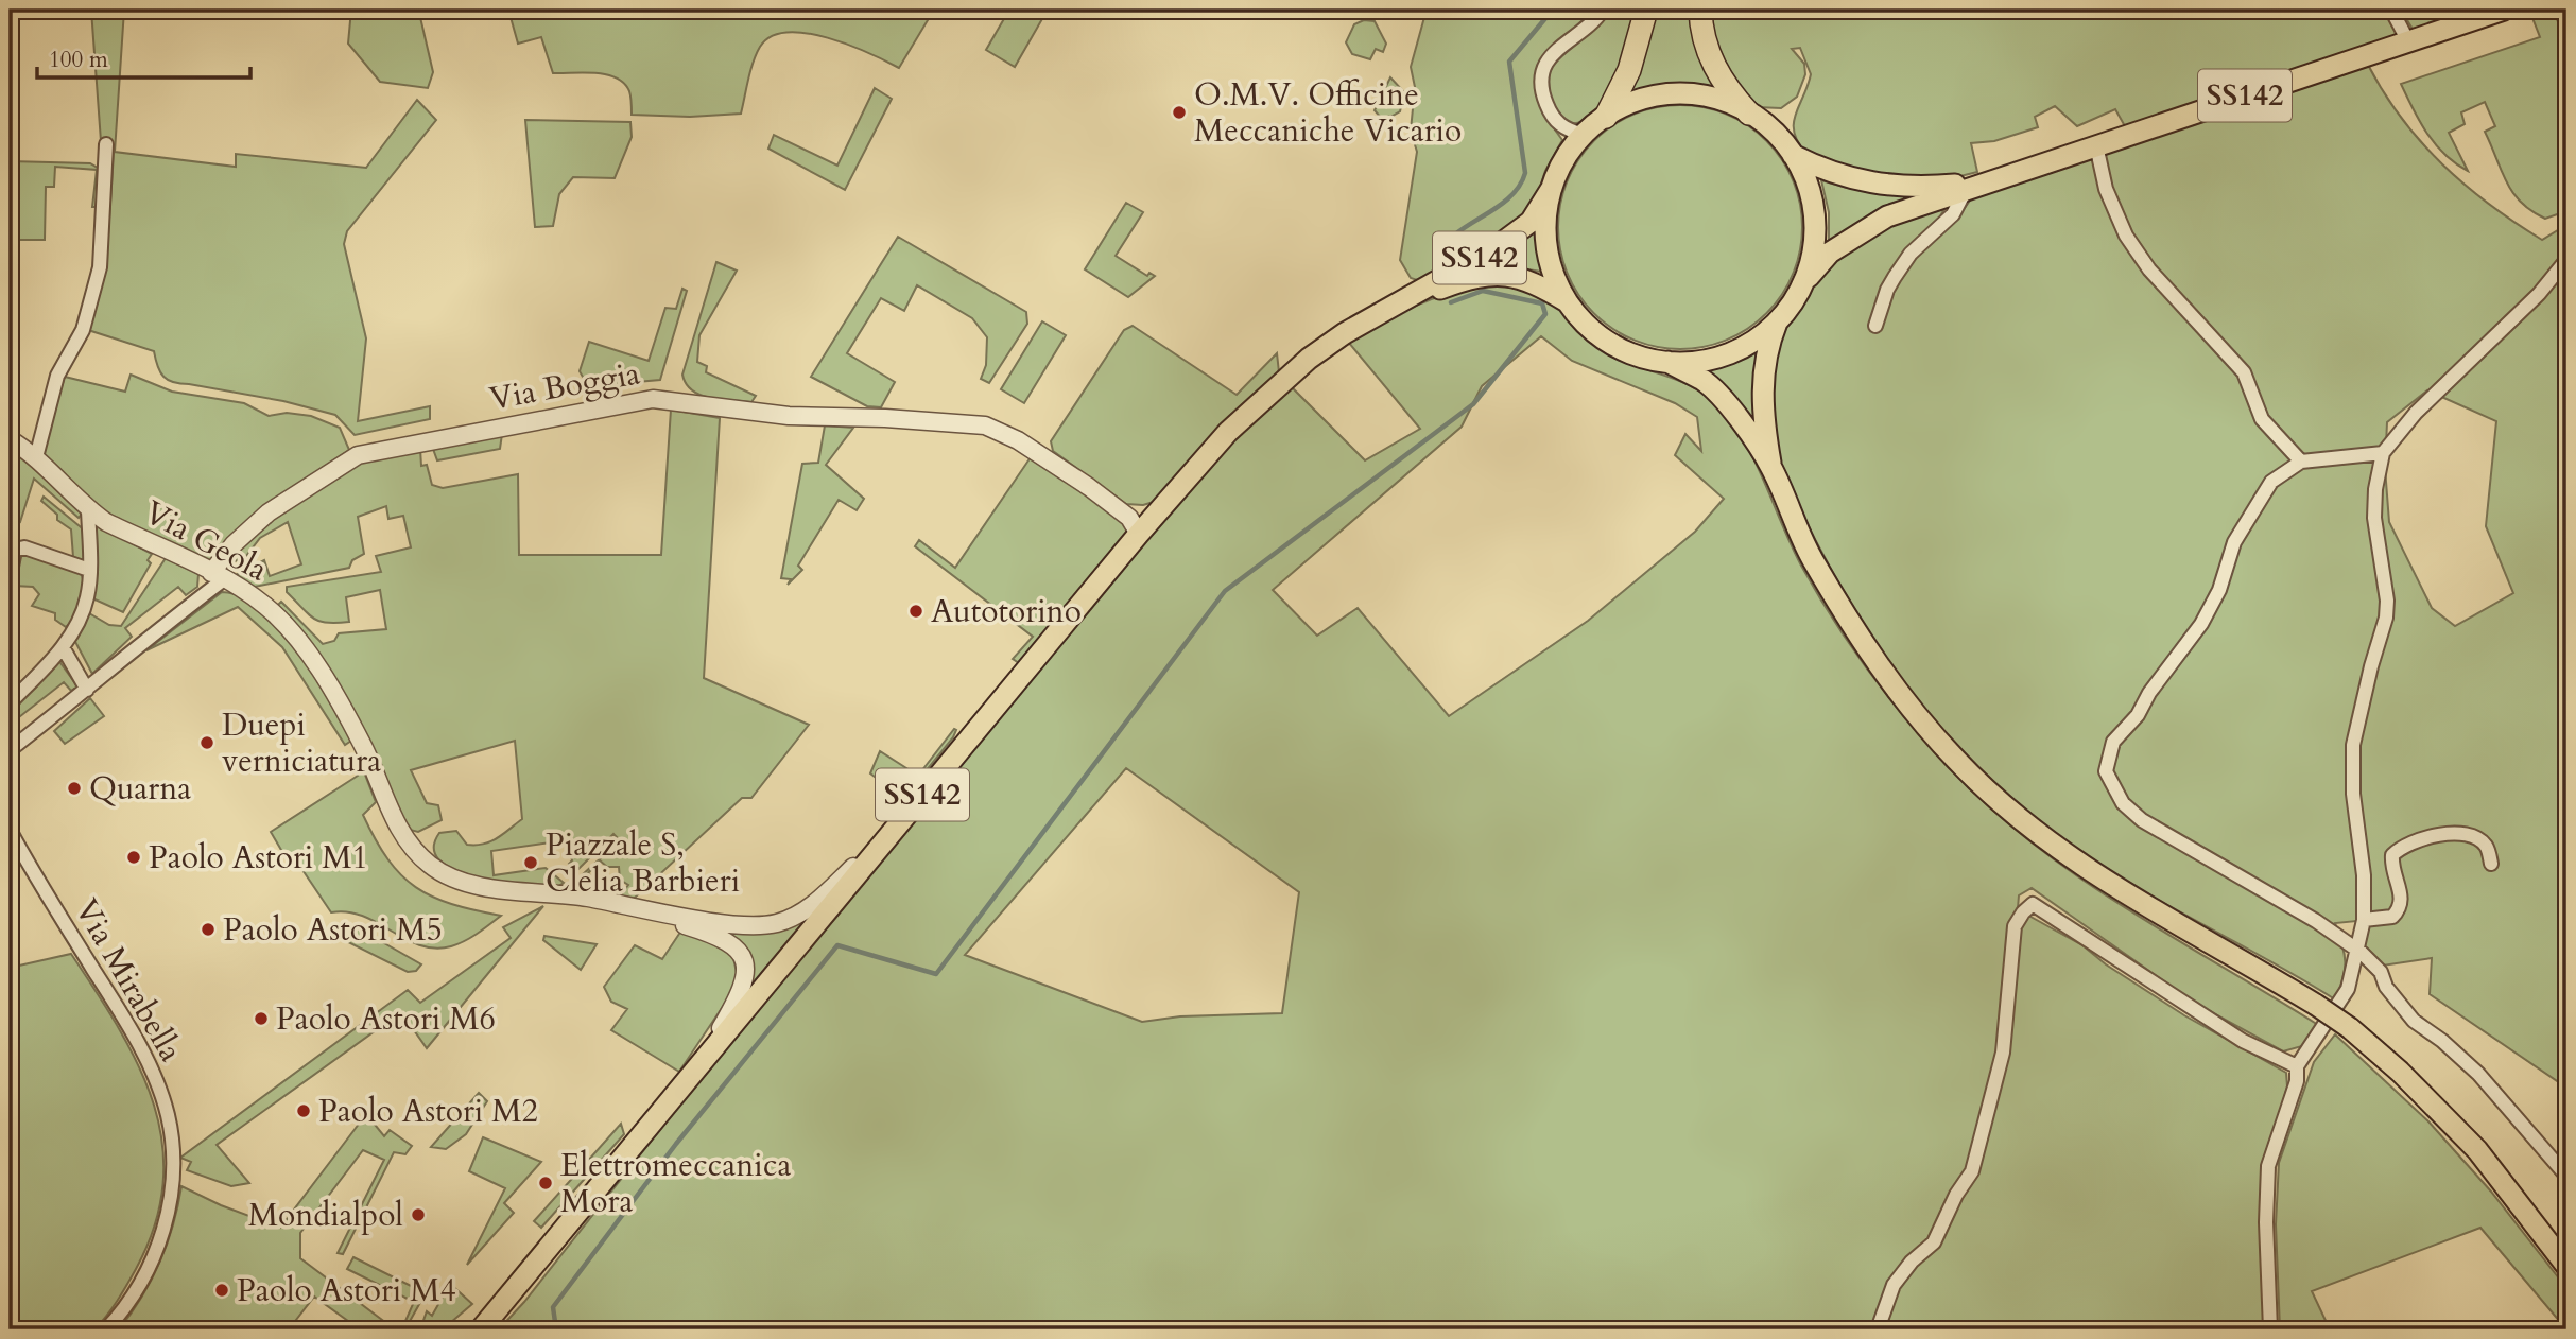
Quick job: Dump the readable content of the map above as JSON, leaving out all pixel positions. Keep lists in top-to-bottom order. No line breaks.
{"streets":{"main road":["SS142"],"street":["Via Boggia","Via Geola","Via Mirabella"]},"crossings":[["SS142","Via Boggia"],["SS142","Via Geola"],["Via Boggia","Via Geola"]],"places":["O.M.V. Officine Meccaniche Vicario","Autotorino","Duepi verniciatura","Quarna","Paolo Astori M1","Piazzale S, Clelia Barbieri","Paolo Astori M5","Paolo Astori M6","Paolo Astori M2","Elettromeccanica Mora","Mondialpol","Paolo Astori M4"],"scale_bar":"100 m"}
